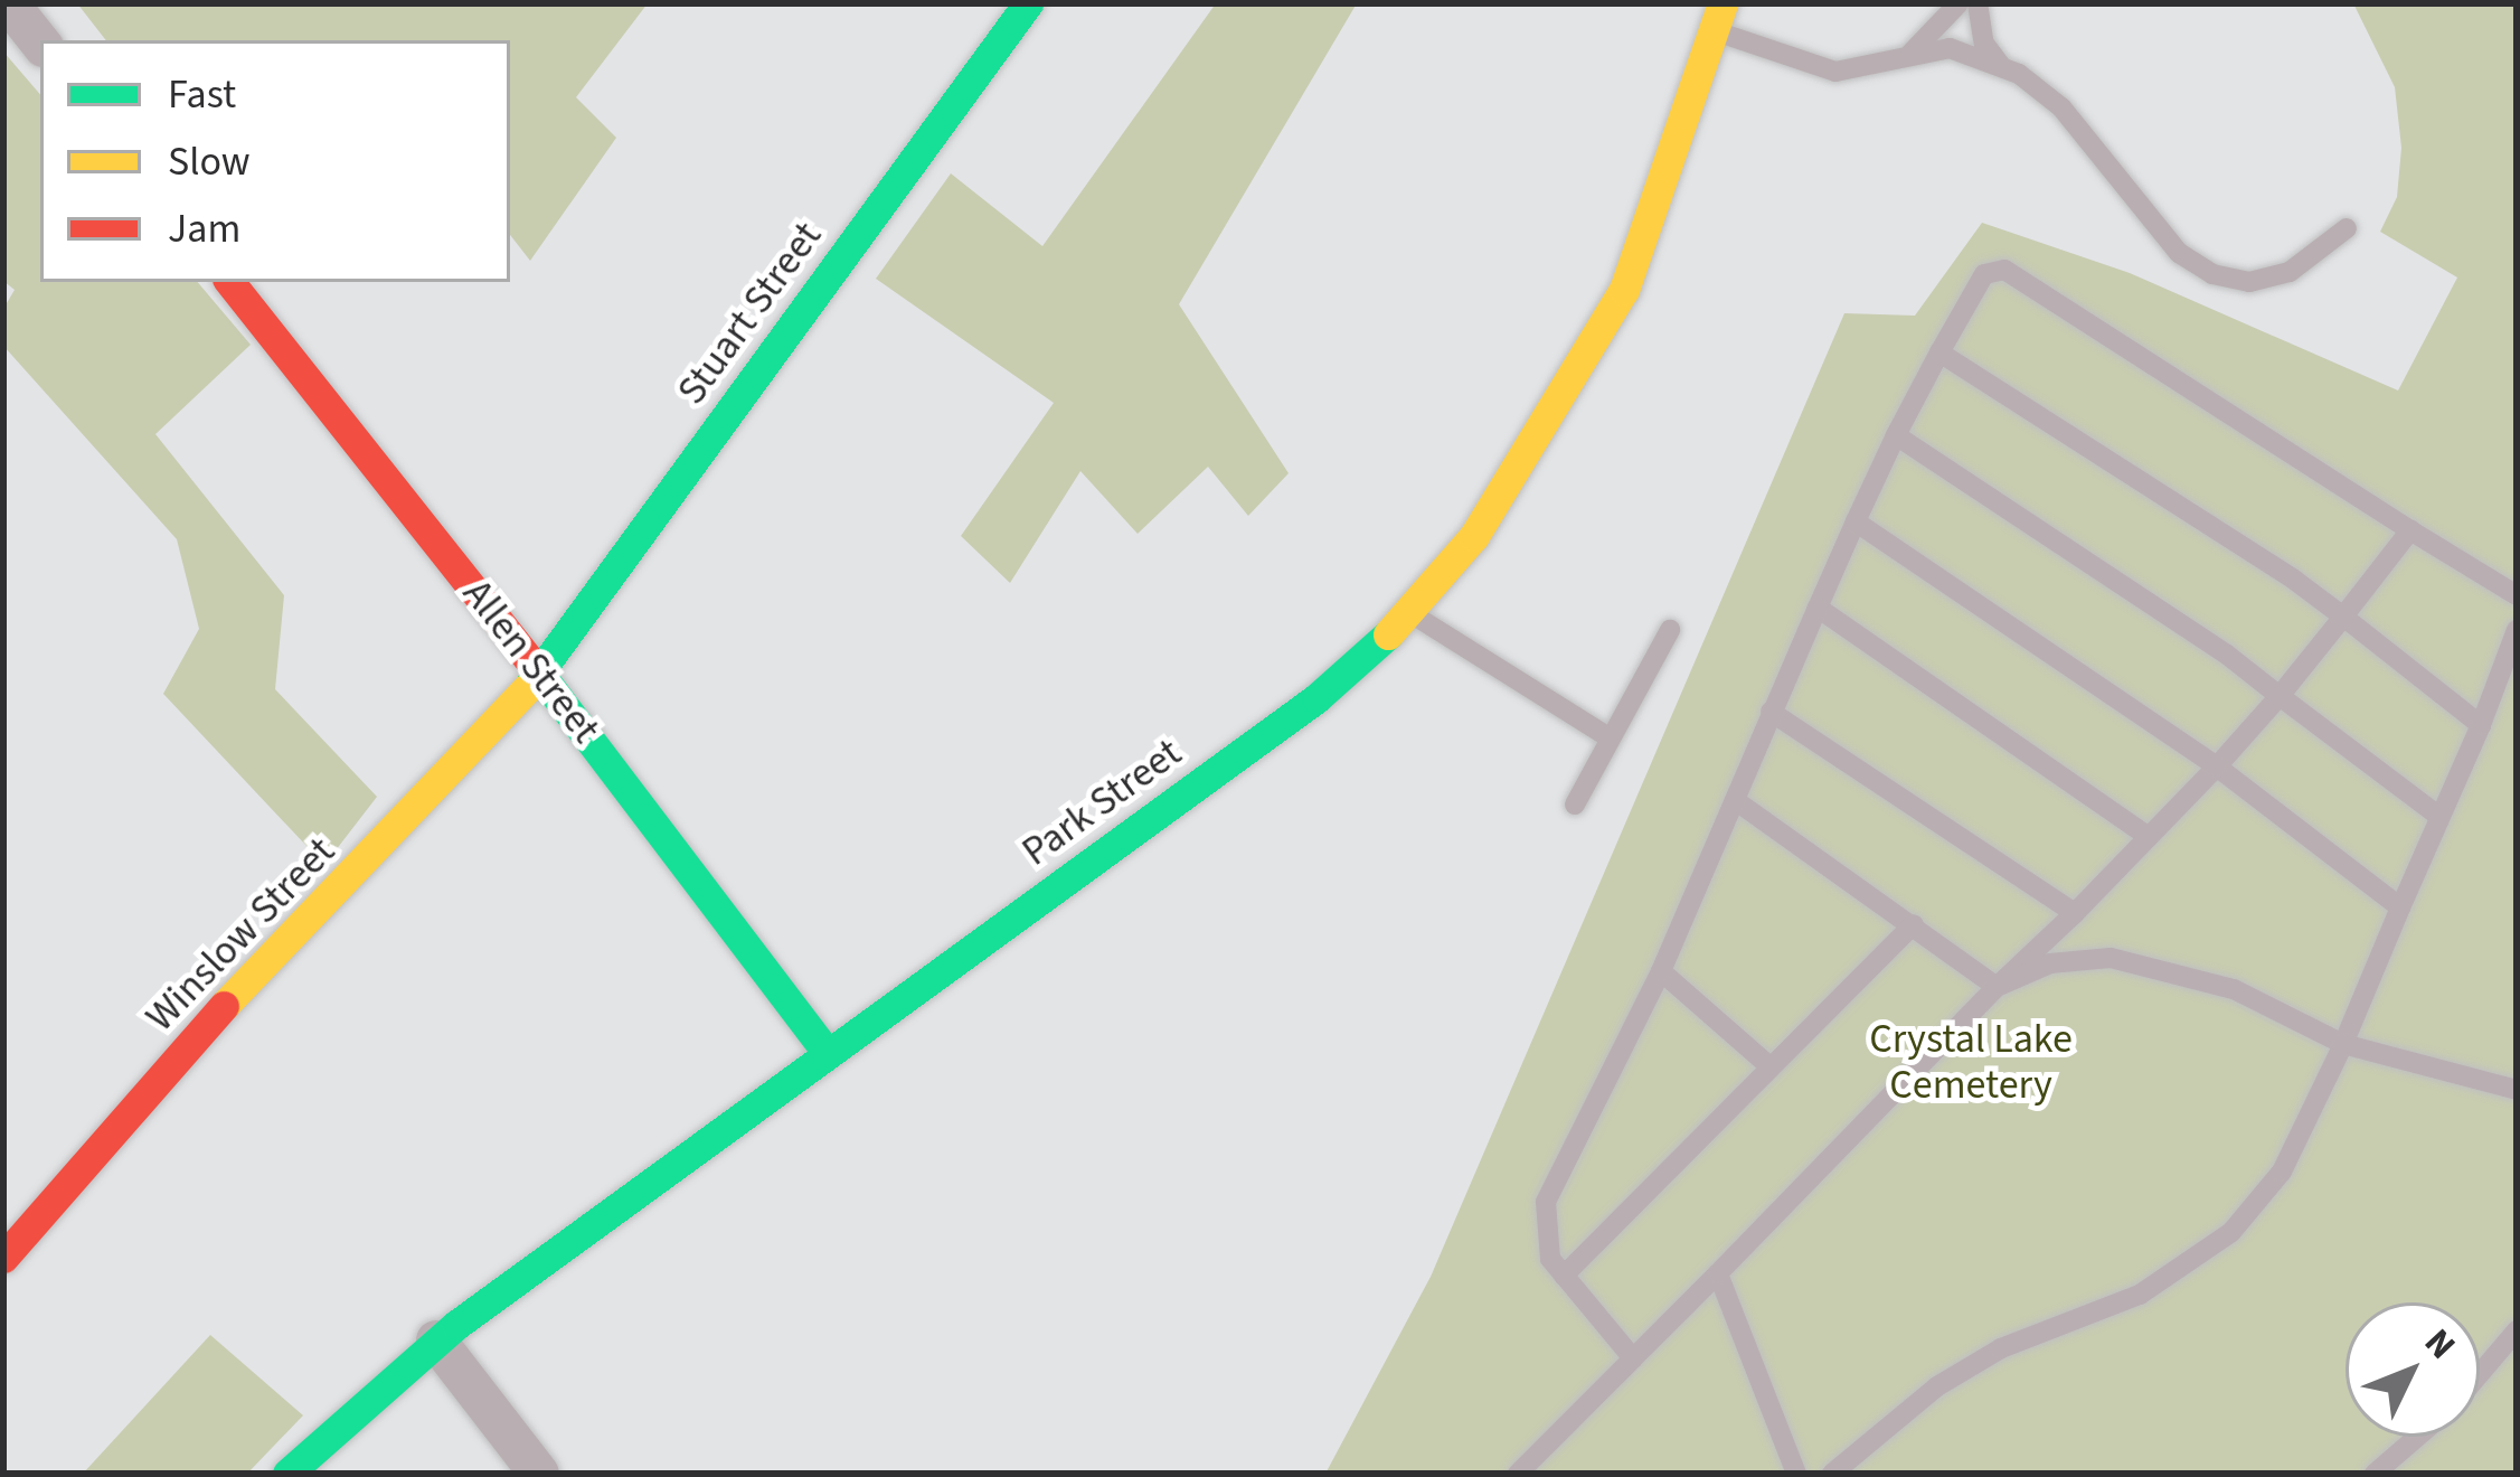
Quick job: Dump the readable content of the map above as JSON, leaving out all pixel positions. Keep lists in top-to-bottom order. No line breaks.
{"streets":{"street":["Stuart Street","Allen Street","Park Street","Winslow Street"]},"crossings":[["Stuart Street","Allen Street"],["Stuart Street","Winslow Street"],["Allen Street","Park Street"],["Allen Street","Winslow Street"]],"parks":["Crystal Lake Cemetery"],"legend":["Fast","Slow","Jam"],"north":"top right"}
